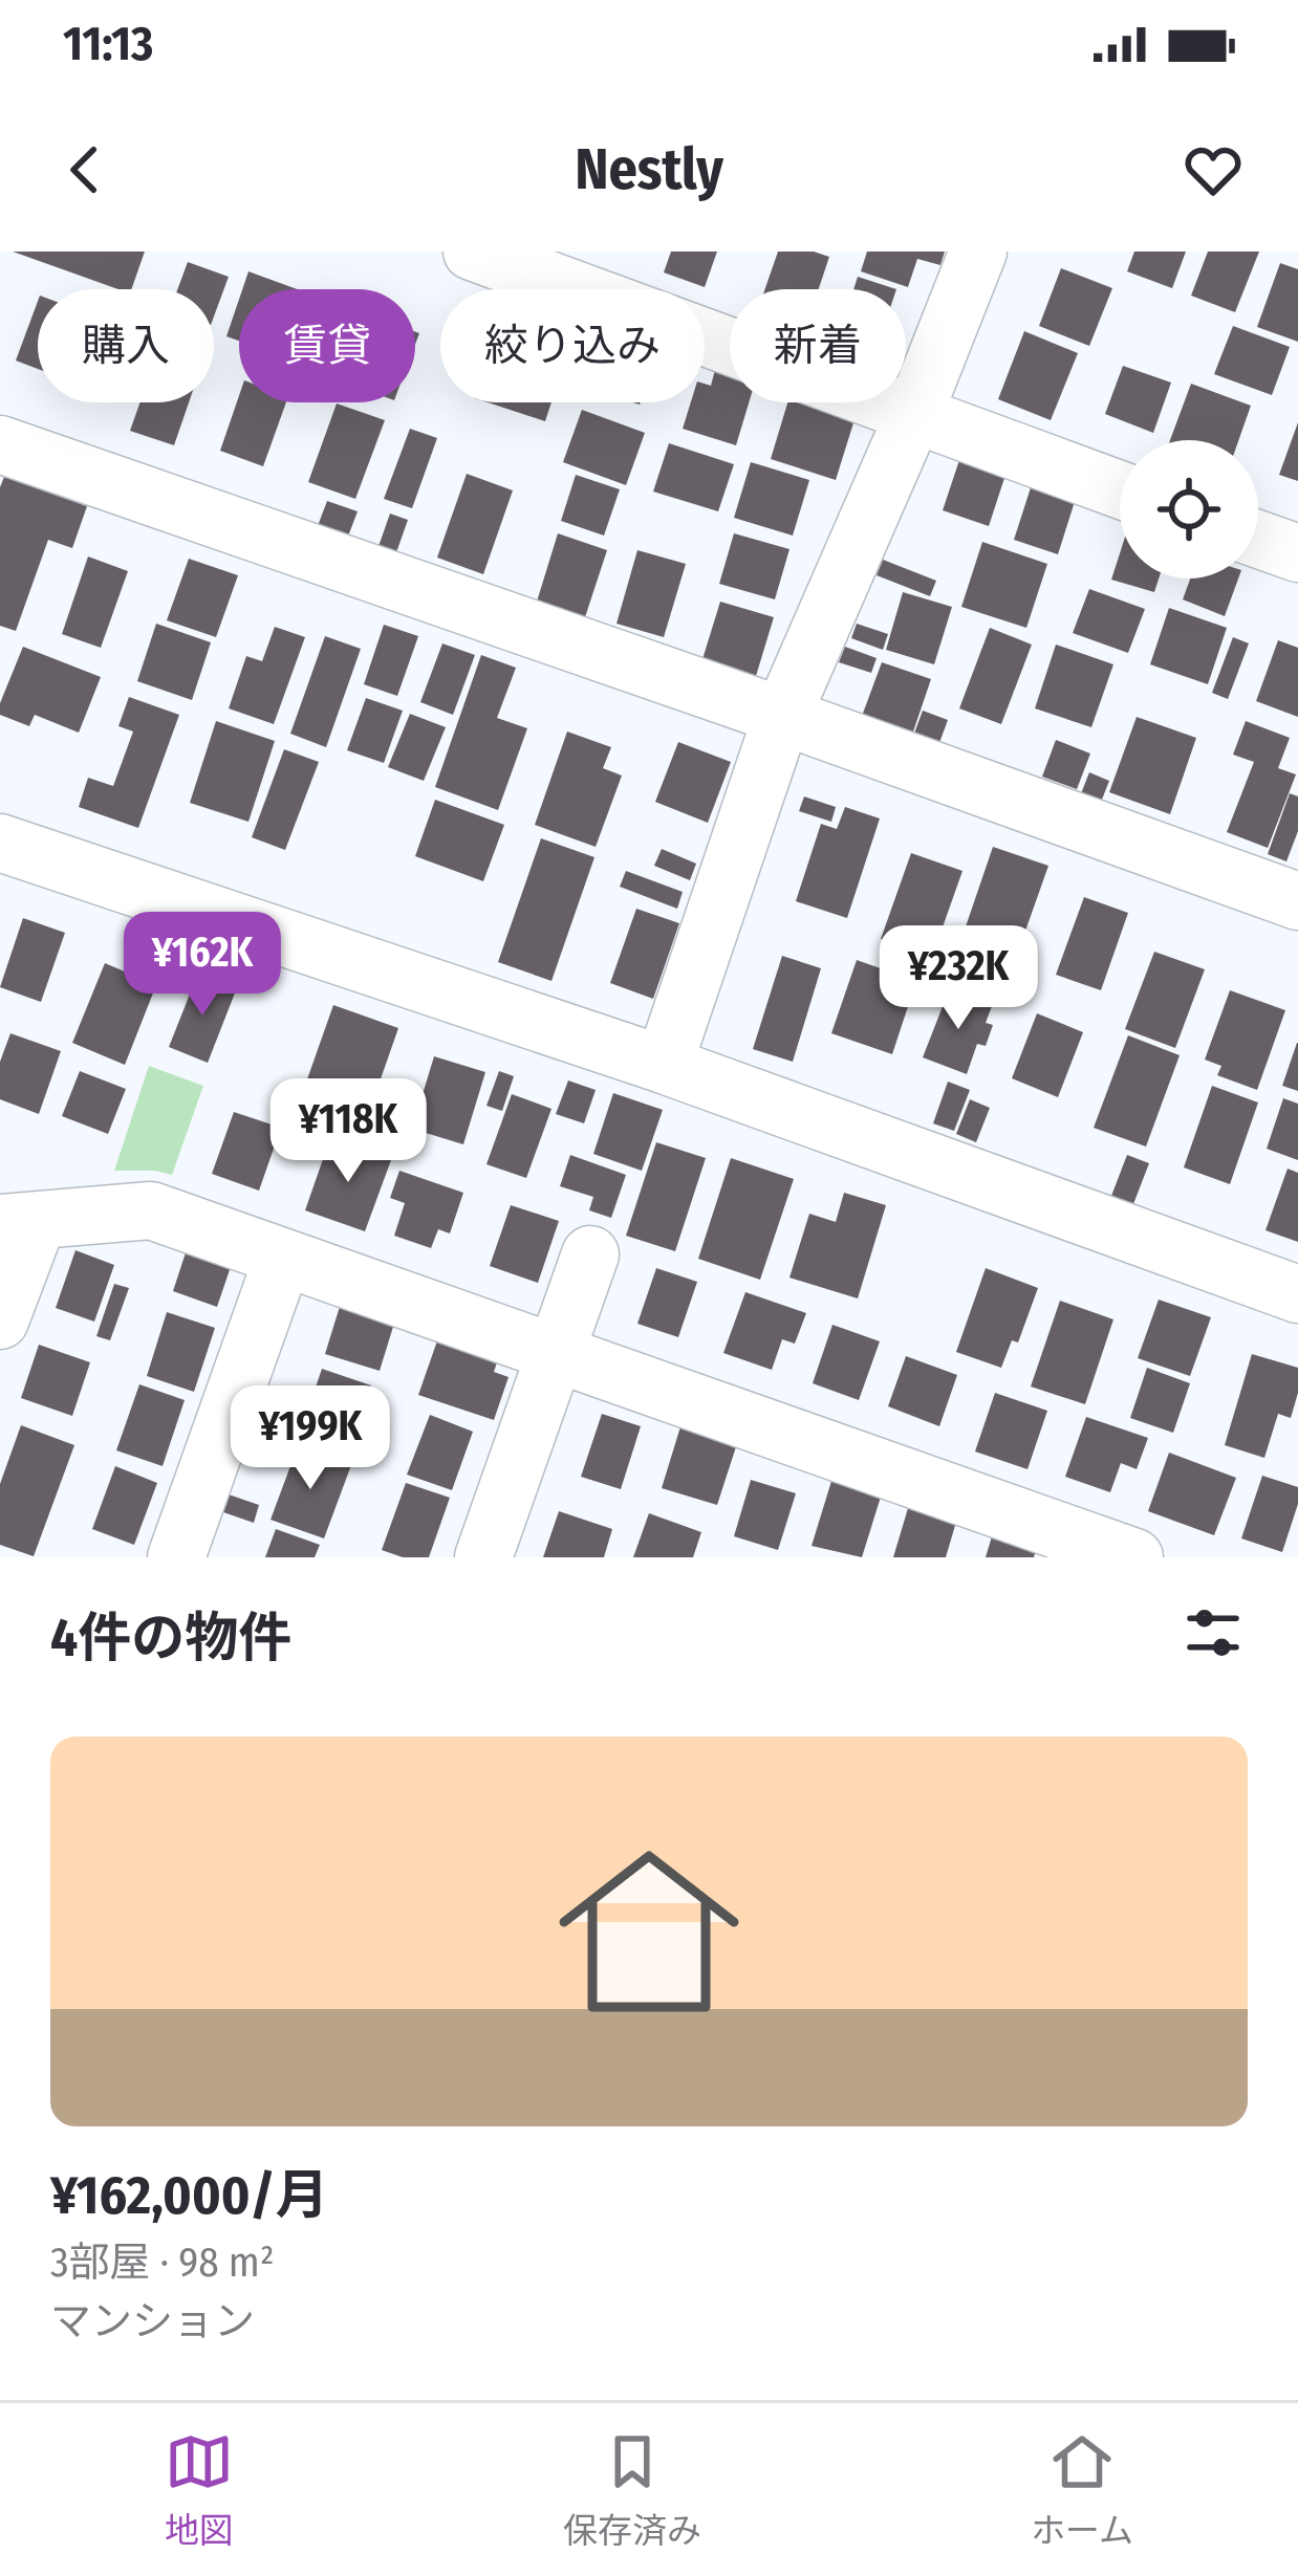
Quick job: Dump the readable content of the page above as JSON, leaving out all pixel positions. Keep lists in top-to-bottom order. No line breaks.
{"page":{"status":"11:13","header":"Nestly","chip":["購入","賃貸","絞り込み","新着"],"price":["¥162K","¥232K","¥118K","¥199K"],"heading":"4件の物件","list":[{"name":"¥162,000/月","note":"3部屋 · 98 m² · マンション"}],"tabs":["地図","保存済み","ホーム"]}}
